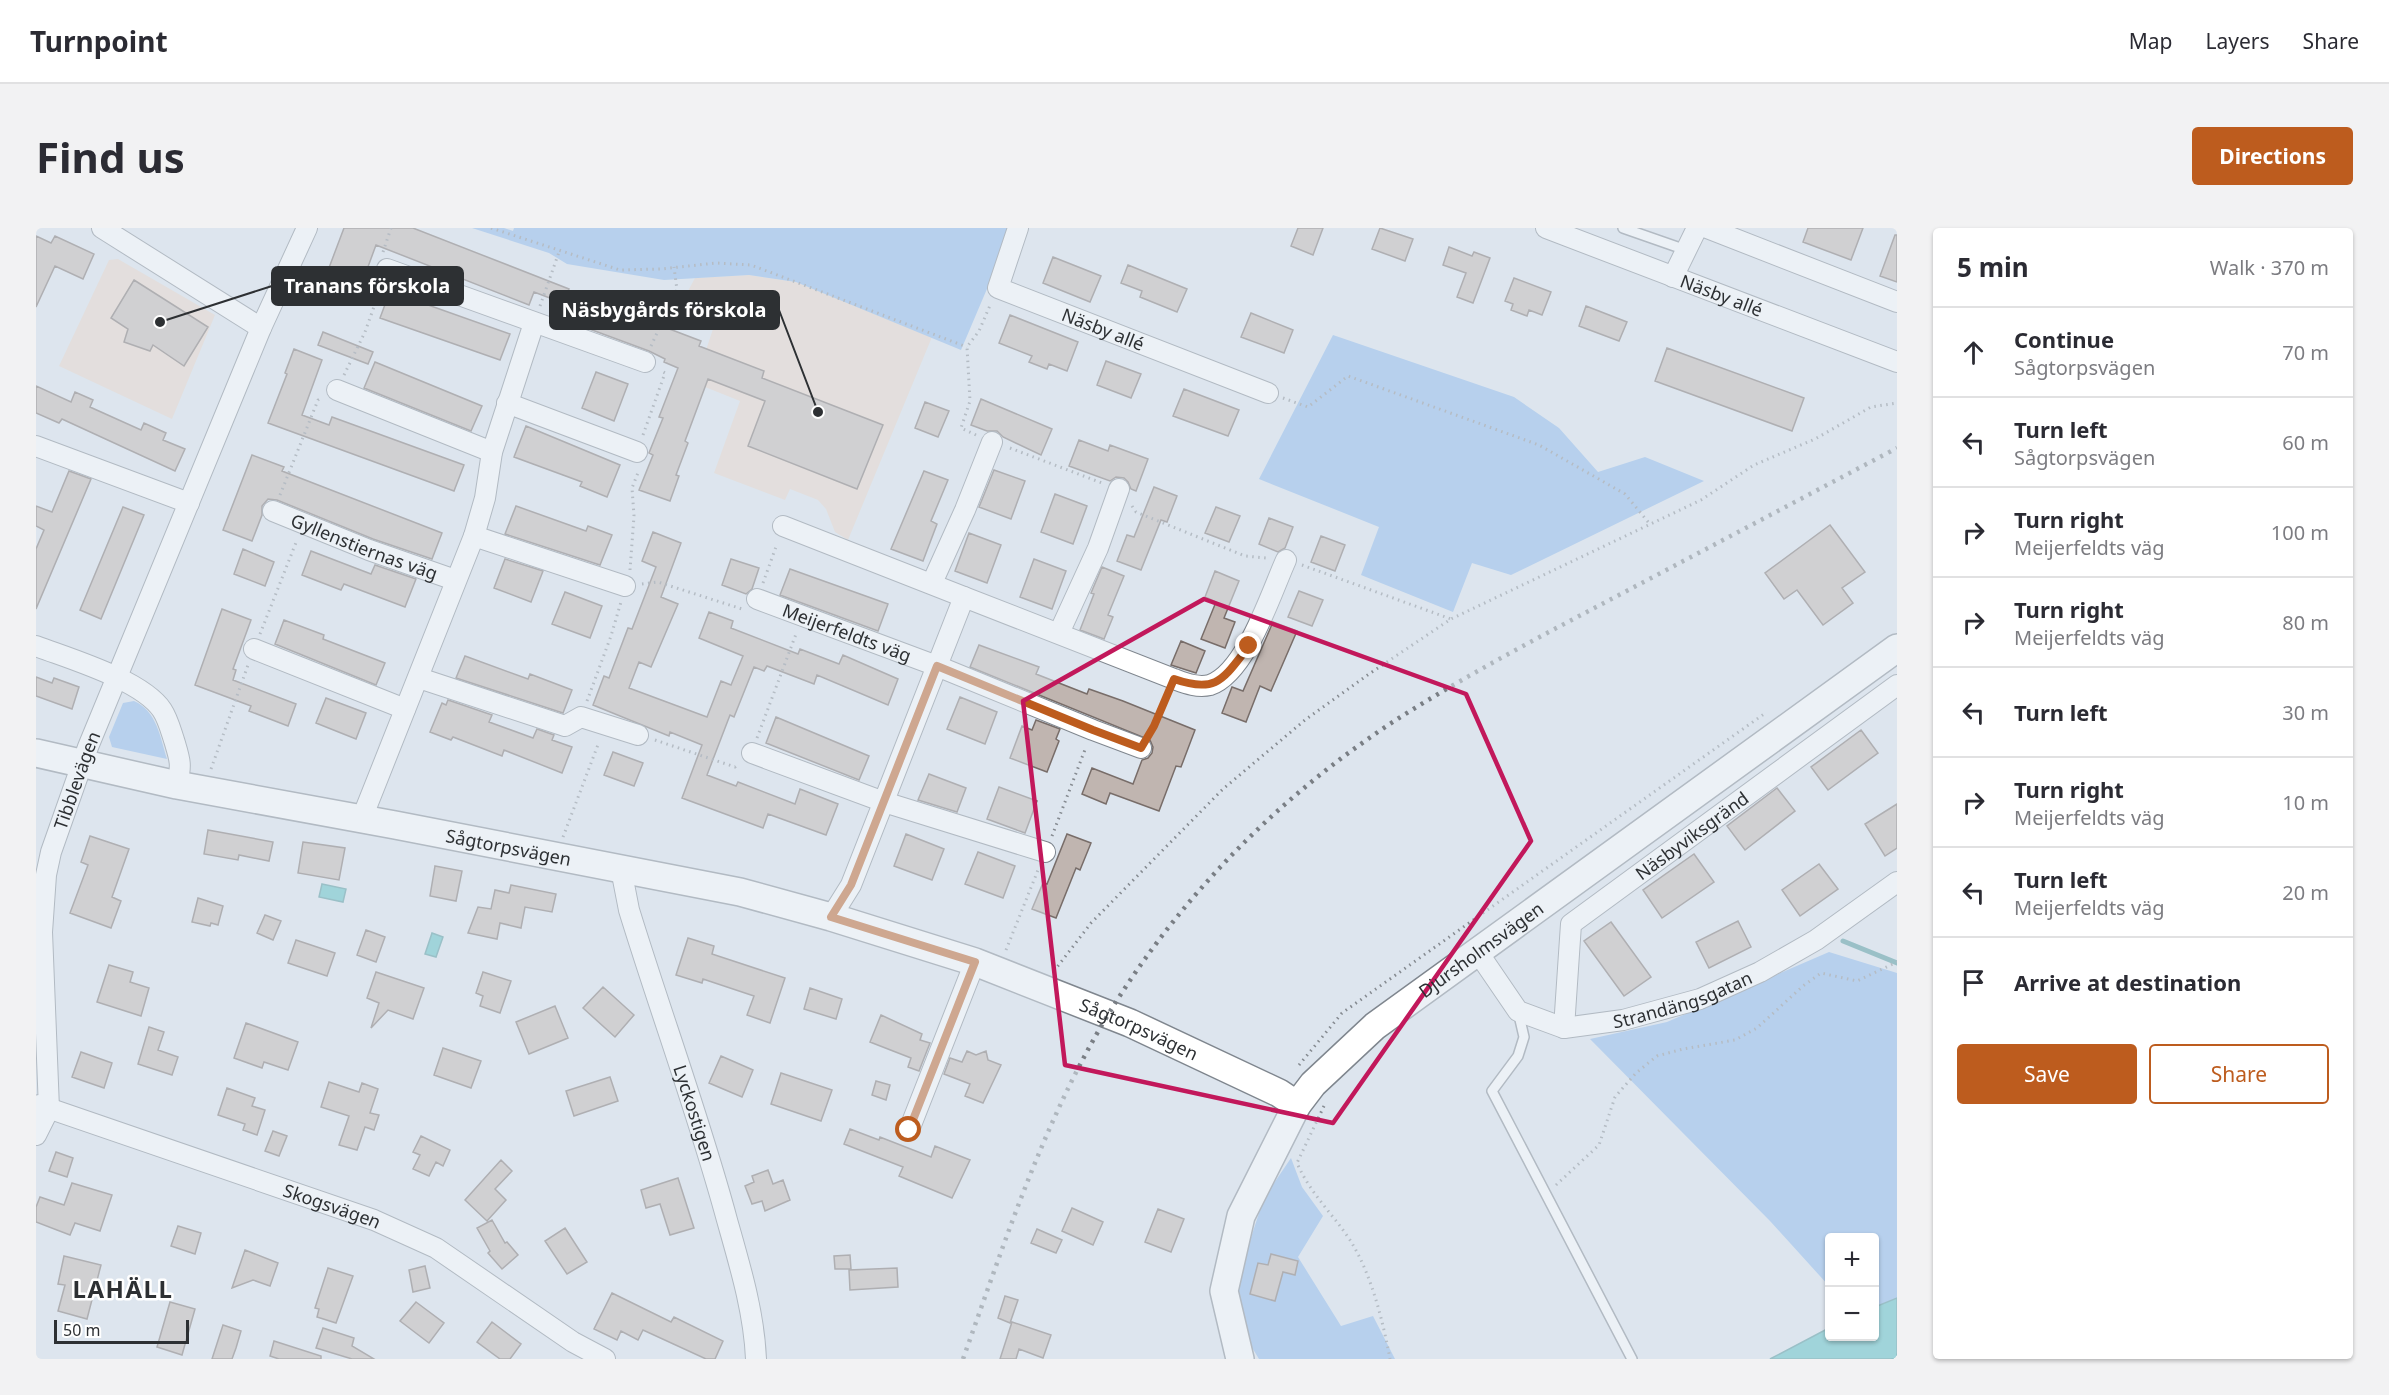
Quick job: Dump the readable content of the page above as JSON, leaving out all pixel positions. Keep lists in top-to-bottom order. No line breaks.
{"streets":{"street":["Näsby allé","Gyllenstiernas väg","Meijerfeldts väg","Tibblevägen","Näsbyviksgränd","Sågtorpsvägen","Djursholmsvägen","Strandängsgatan","Lyckostigen","Skogsvägen"]},"crossings":[["Gyllenstiernas väg","Sågtorpsvägen"],["Tibblevägen","Sågtorpsvägen"],["Tibblevägen","Skogsvägen"],["Näsbyviksgränd","Strandängsgatan"],["Sågtorpsvägen","Djursholmsvägen"],["Sågtorpsvägen","Lyckostigen"]],"districts":["LAHÄLL"],"places":["Tranans förskola","Näsbygårds förskola"],"scale_bar":"50 m","page":{"header":"Turnpoint","nav":["Map","Layers","Share"],"buttons":["Directions",["Save","Share"]],"title":"Find us","heading":["5 min","Walk · 370 m"],"list":[["Continue","Sågtorpsvägen","70 m"],["Turn left","Sågtorpsvägen","60 m"],["Turn right","Meijerfeldts väg","100 m"],["Turn right","Meijerfeldts väg","80 m"],["Turn left","30 m"],["Turn right","Meijerfeldts väg","10 m"],["Turn left","Meijerfeldts väg","20 m"],"Arrive at destination"],"map_buttons":["+","−"],"scale":"50 m"}}
